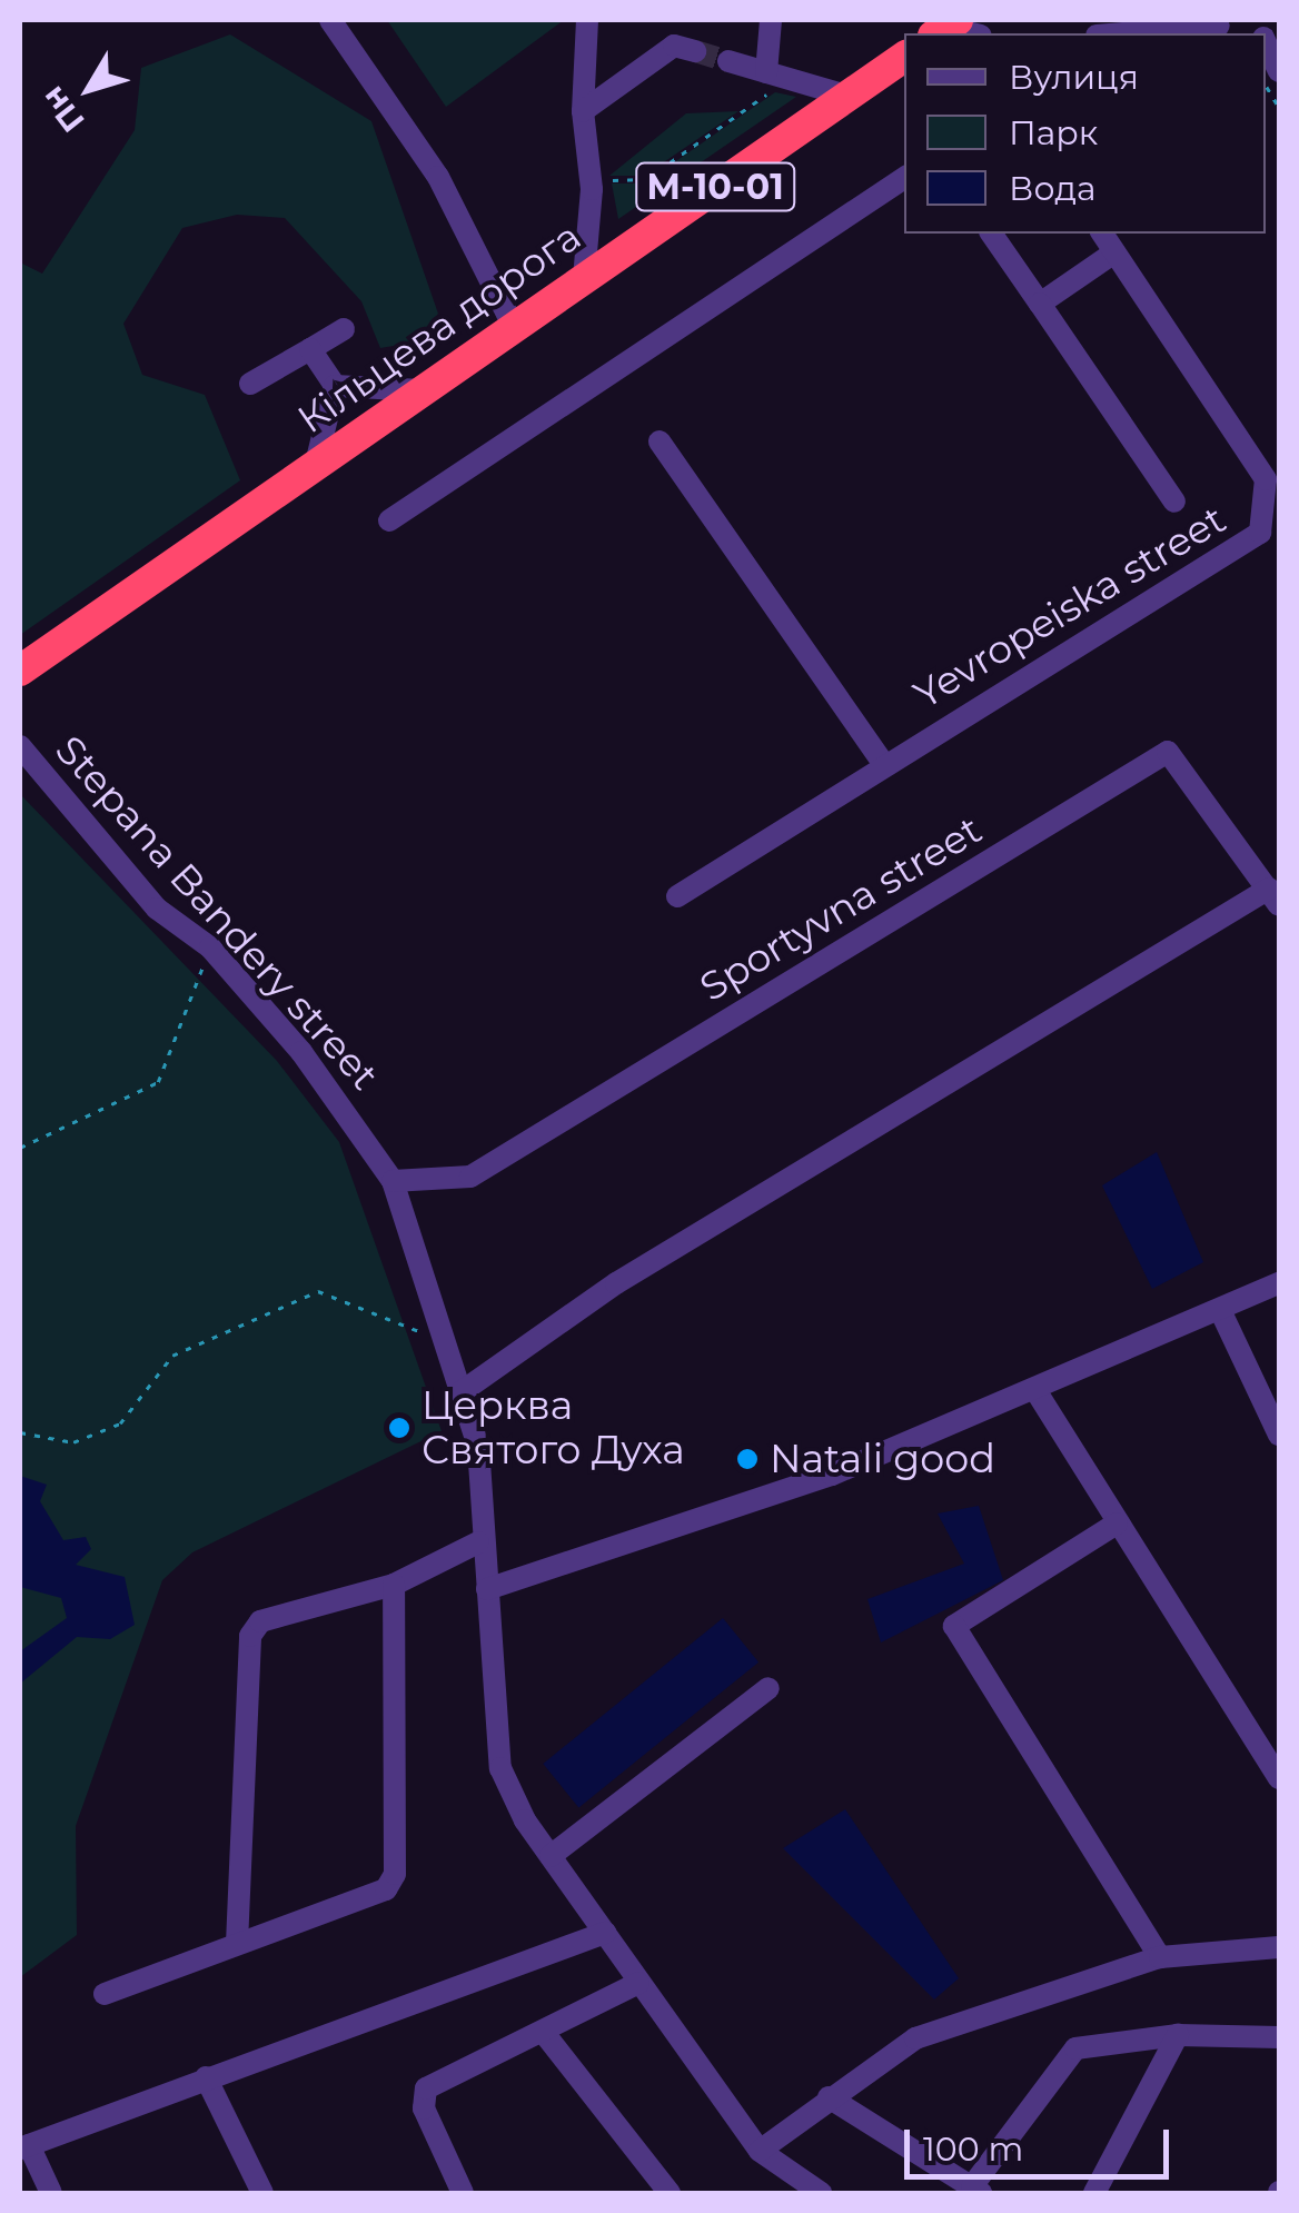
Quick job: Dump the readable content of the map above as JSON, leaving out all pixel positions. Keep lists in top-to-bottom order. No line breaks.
{"streets":{"highway":["М-10-01","Кільцева дорога"],"street":["Yevropeiska street","Sportyvna street","Stepana Bandery street"]},"crossings":[["Sportyvna street","Stepana Bandery street"]],"places":["Церква Святого Духа","Natali good"],"legend":["Вулиця","Парк","Вода"],"scale_bar":"100 m","north":"bottom left"}
